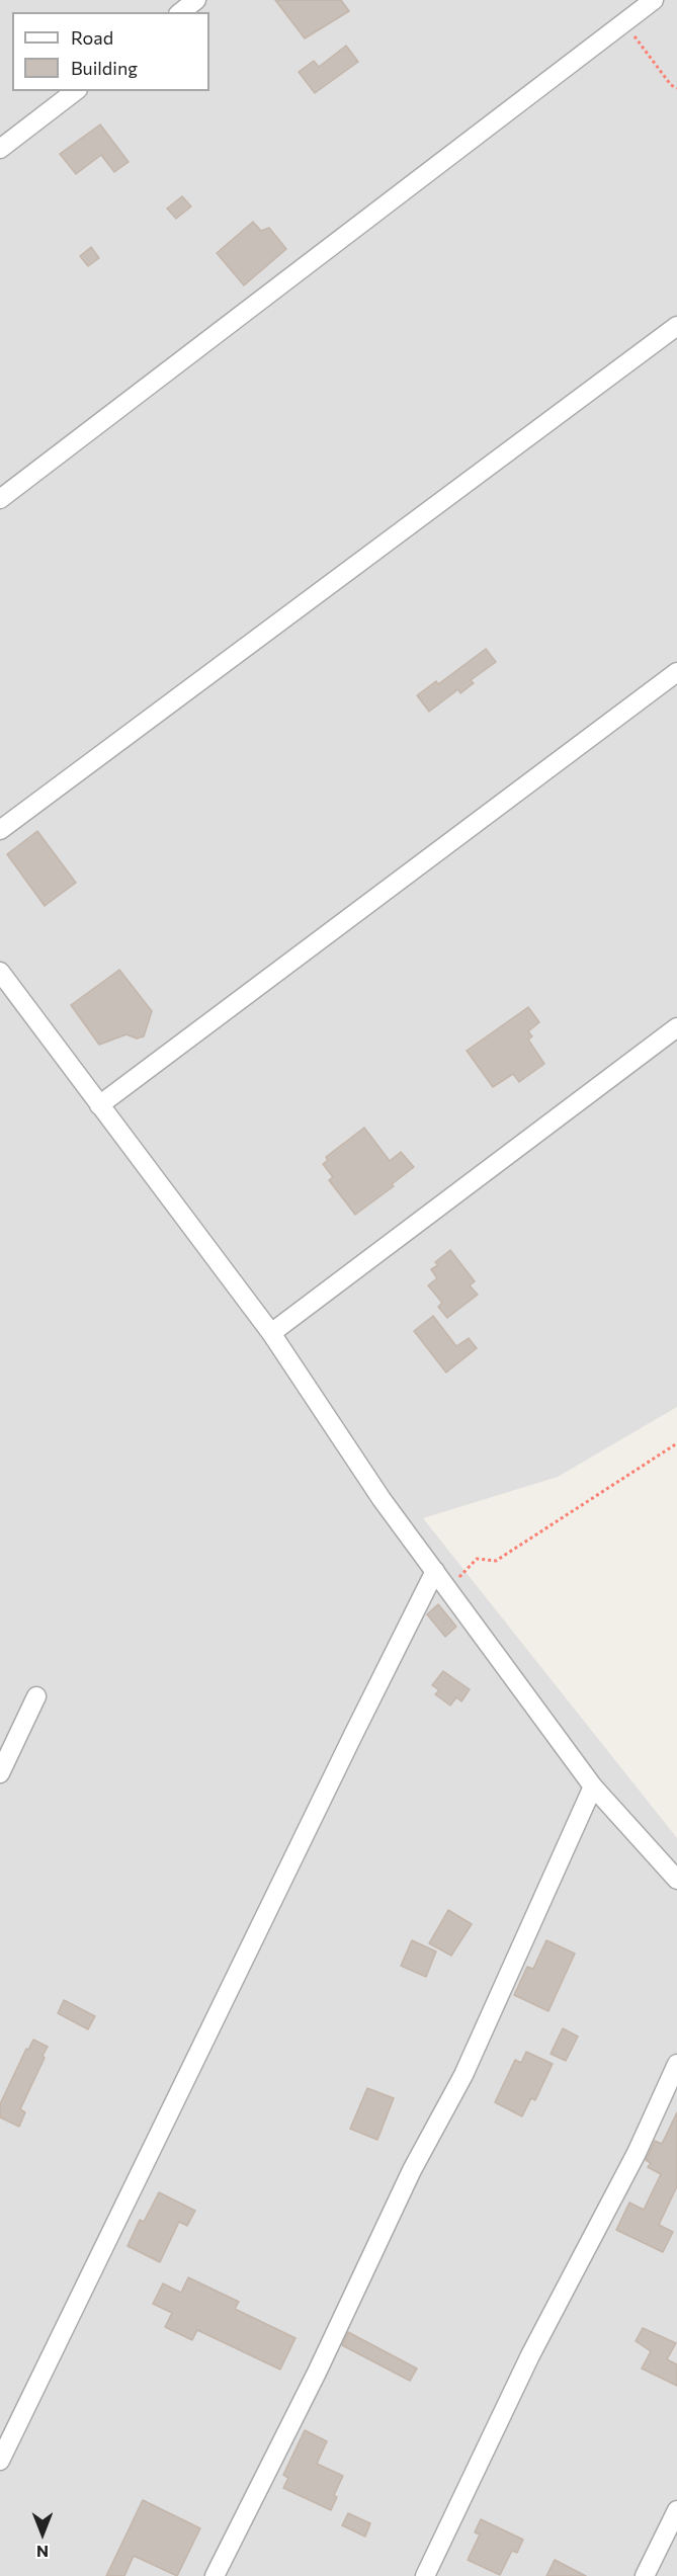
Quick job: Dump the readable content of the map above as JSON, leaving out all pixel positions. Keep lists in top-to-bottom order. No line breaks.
{"legend":["Road","Building"],"north":"bottom"}
